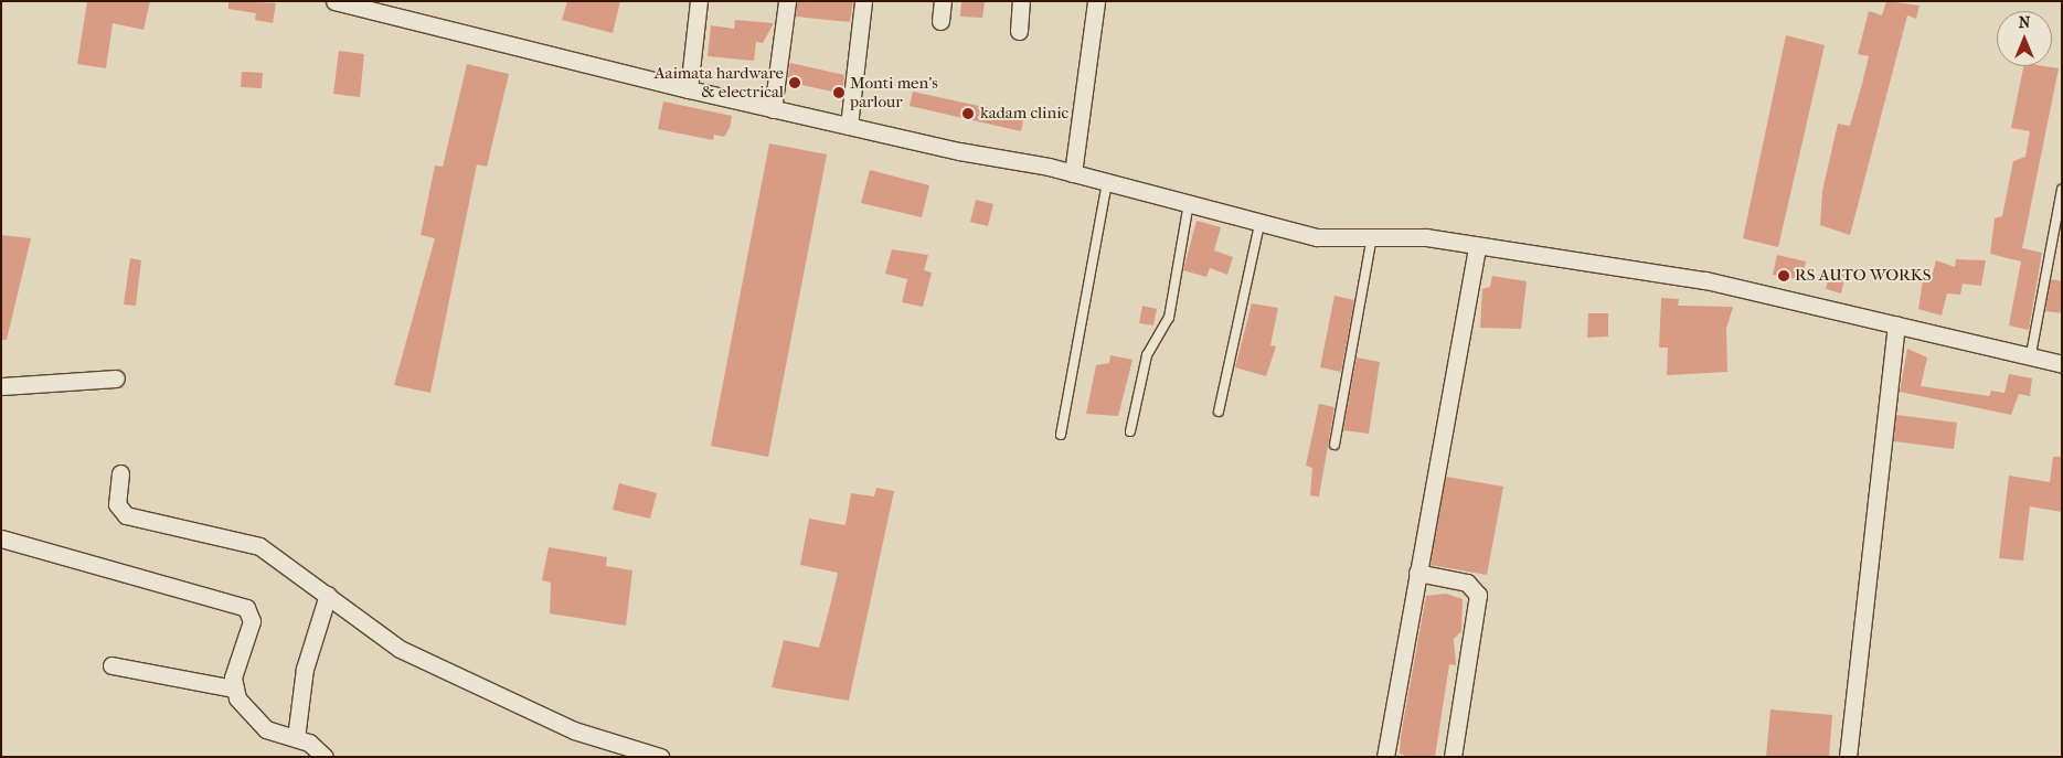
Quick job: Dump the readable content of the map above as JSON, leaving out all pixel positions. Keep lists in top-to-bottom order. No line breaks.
{"places":["Aaimata hardware & electrical","Monti men's parlour","kadam clinic","RS AUTO WORKS"],"north":"top"}
